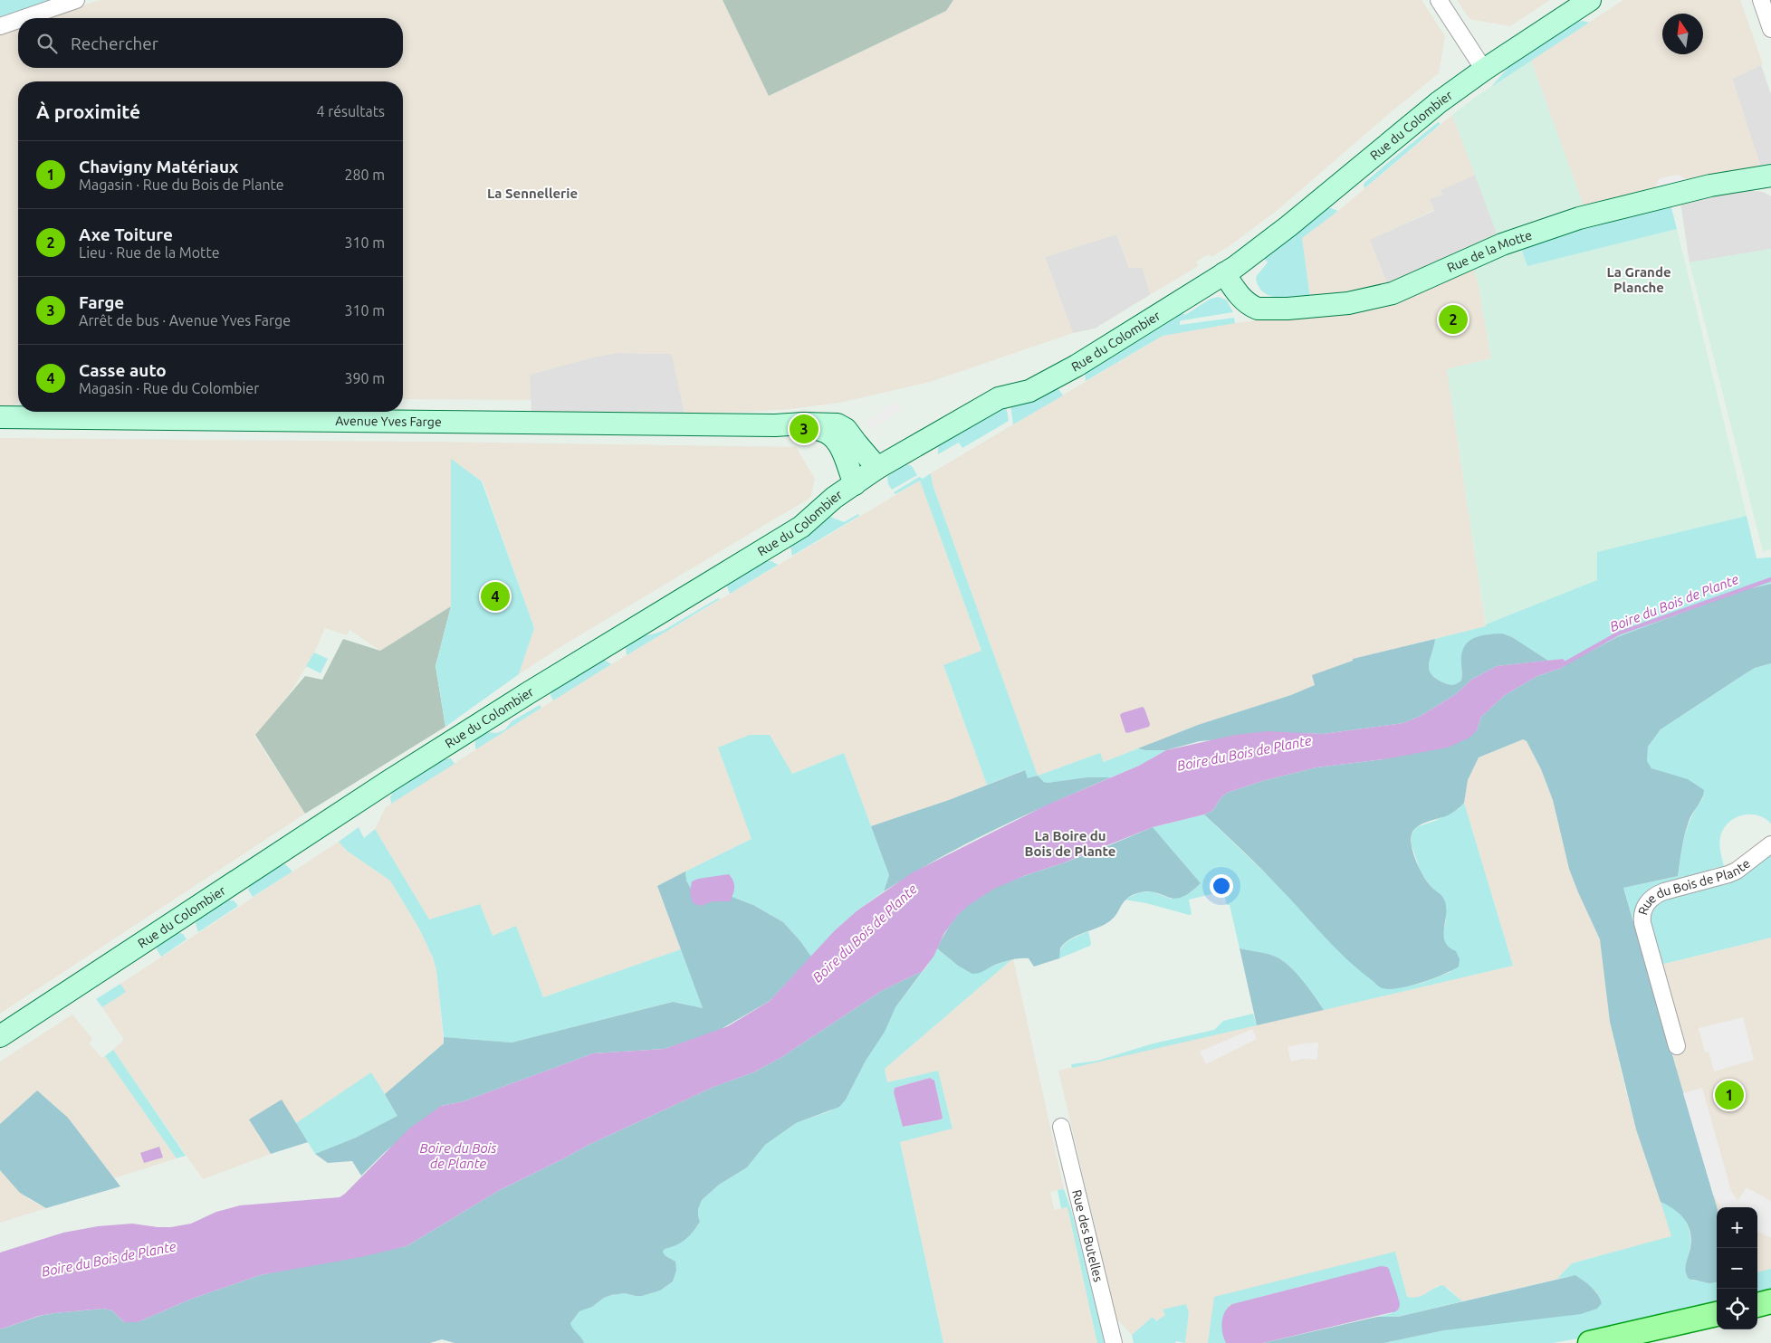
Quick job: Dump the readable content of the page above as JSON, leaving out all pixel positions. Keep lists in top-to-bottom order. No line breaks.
{"streets":{"main road":["Rue du Colombier","Rue de la Motte","Avenue Yves Farge"],"street":["Rue du Bois de Plante","Rue des Butelles"]},"crossings":[["Rue du Colombier","Rue de la Motte"],["Rue du Colombier","Avenue Yves Farge"]],"districts":["La Sennellerie","La Grande Planche","La Boire du Bois de Plante"],"water":["Boire du Bois de Plante"],"north":"top","page":{"search":"Rechercher","heading":["À proximité","4 résultats"],"list":[{"mark":"1","name":"Chavigny Matériaux","note":"Magasin · Rue du Bois de Plante","value":"280 m"},{"mark":"2","name":"Axe Toiture","note":"Lieu · Rue de la Motte","value":"310 m"},{"mark":"3","name":"Farge","note":"Arrêt de bus · Avenue Yves Farge","value":"310 m"},{"mark":"4","name":"Casse auto","note":"Magasin · Rue du Colombier","value":"390 m"}],"pins":["2","3","4","1"],"map_buttons":["+","−"]}}
